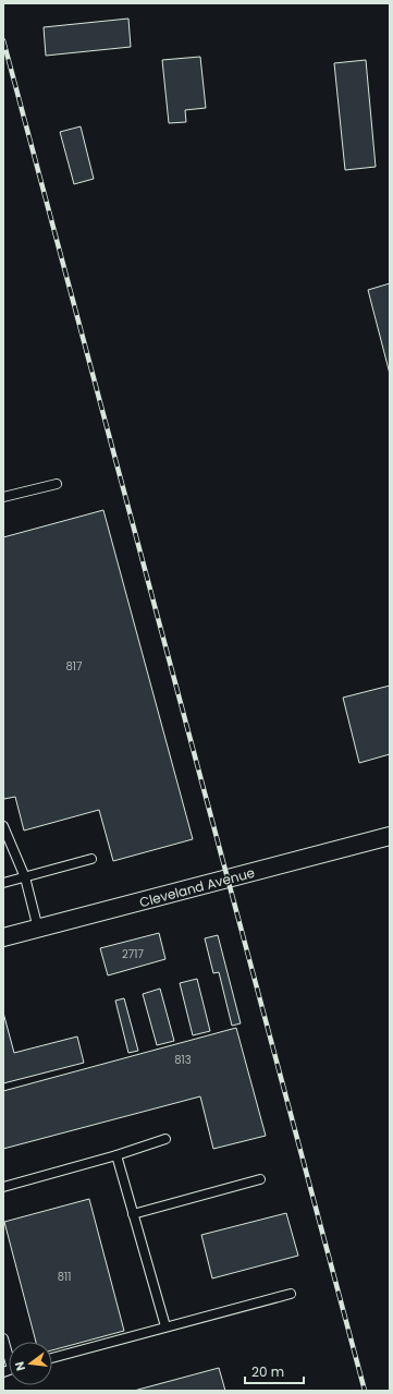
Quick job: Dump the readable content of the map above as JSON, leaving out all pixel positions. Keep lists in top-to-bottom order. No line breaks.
{"streets":{"street":["Cleveland Avenue"]},"house_numbers":["817","2717","813","811"],"scale_bar":"20 m","north":"left"}
